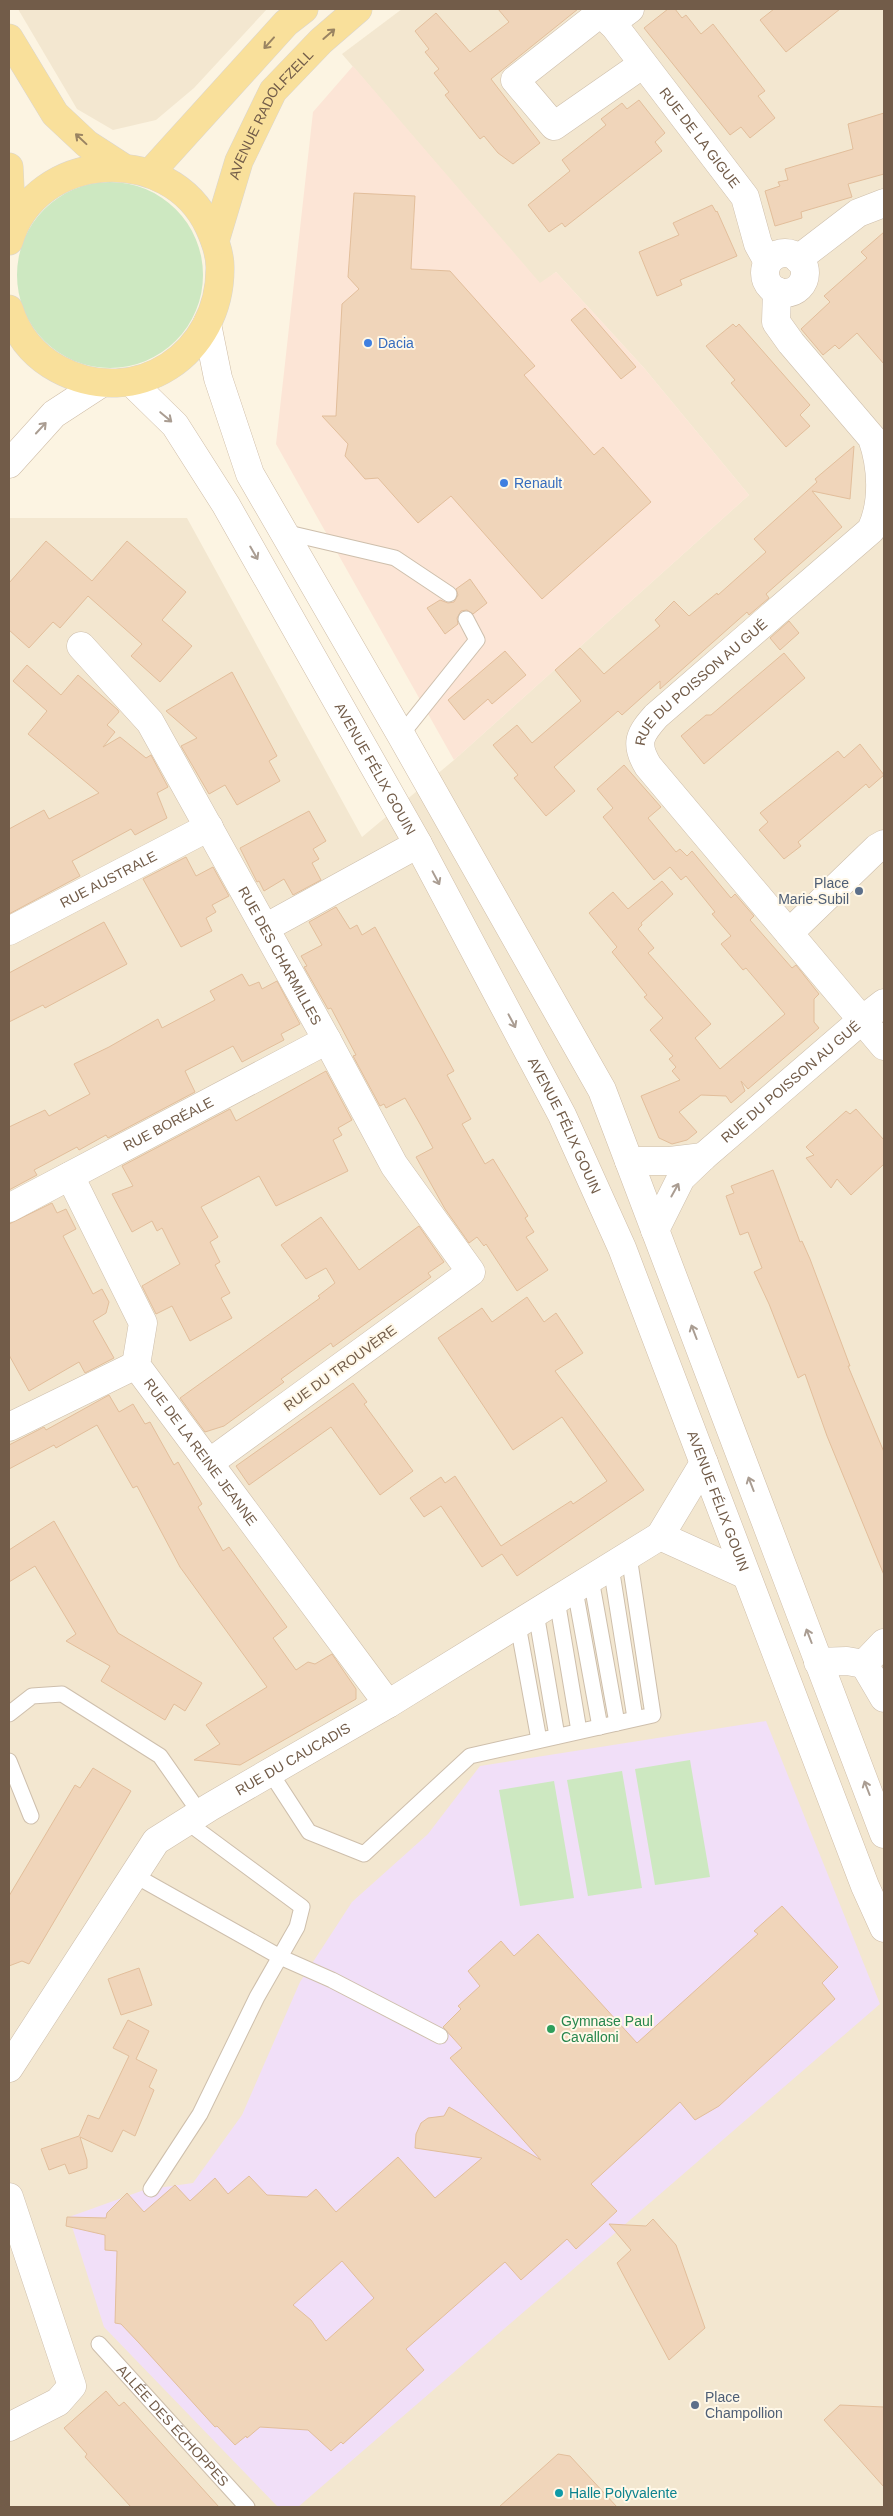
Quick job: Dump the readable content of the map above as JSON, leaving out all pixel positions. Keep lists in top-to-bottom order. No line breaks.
{"streets":{"main road":["AVENUE RADOLFZELL"],"street":["RUE DE LA GIGUE","RUE DU POISSON AU GUÉ","AVENUE FÉLIX GOUIN","RUE AUSTRALE","RUE DES CHARMILLES","RUE BORÉALE","RUE DU TROUVÈRE","RUE DE LA REINE JEANNE","RUE DU CAUCADIS"],"lane":["ALLÉE DES ÉCHOPPES"]},"crossings":[["RUE DE LA GIGUE","RUE DU POISSON AU GUÉ"],["AVENUE FÉLIX GOUIN","RUE DU CAUCADIS"],["RUE AUSTRALE","RUE DES CHARMILLES"],["RUE DES CHARMILLES","RUE BORÉALE"],["RUE DES CHARMILLES","RUE DU TROUVÈRE"],["RUE BORÉALE","RUE DE LA REINE JEANNE"],["RUE DU TROUVÈRE","RUE DE LA REINE JEANNE"],["RUE DE LA REINE JEANNE","RUE DU CAUCADIS"]],"places":["Dacia","Renault","Place Marie-Subil","Gymnase Paul Cavalloni","Place Champollion","Halle Polyvalente"]}
